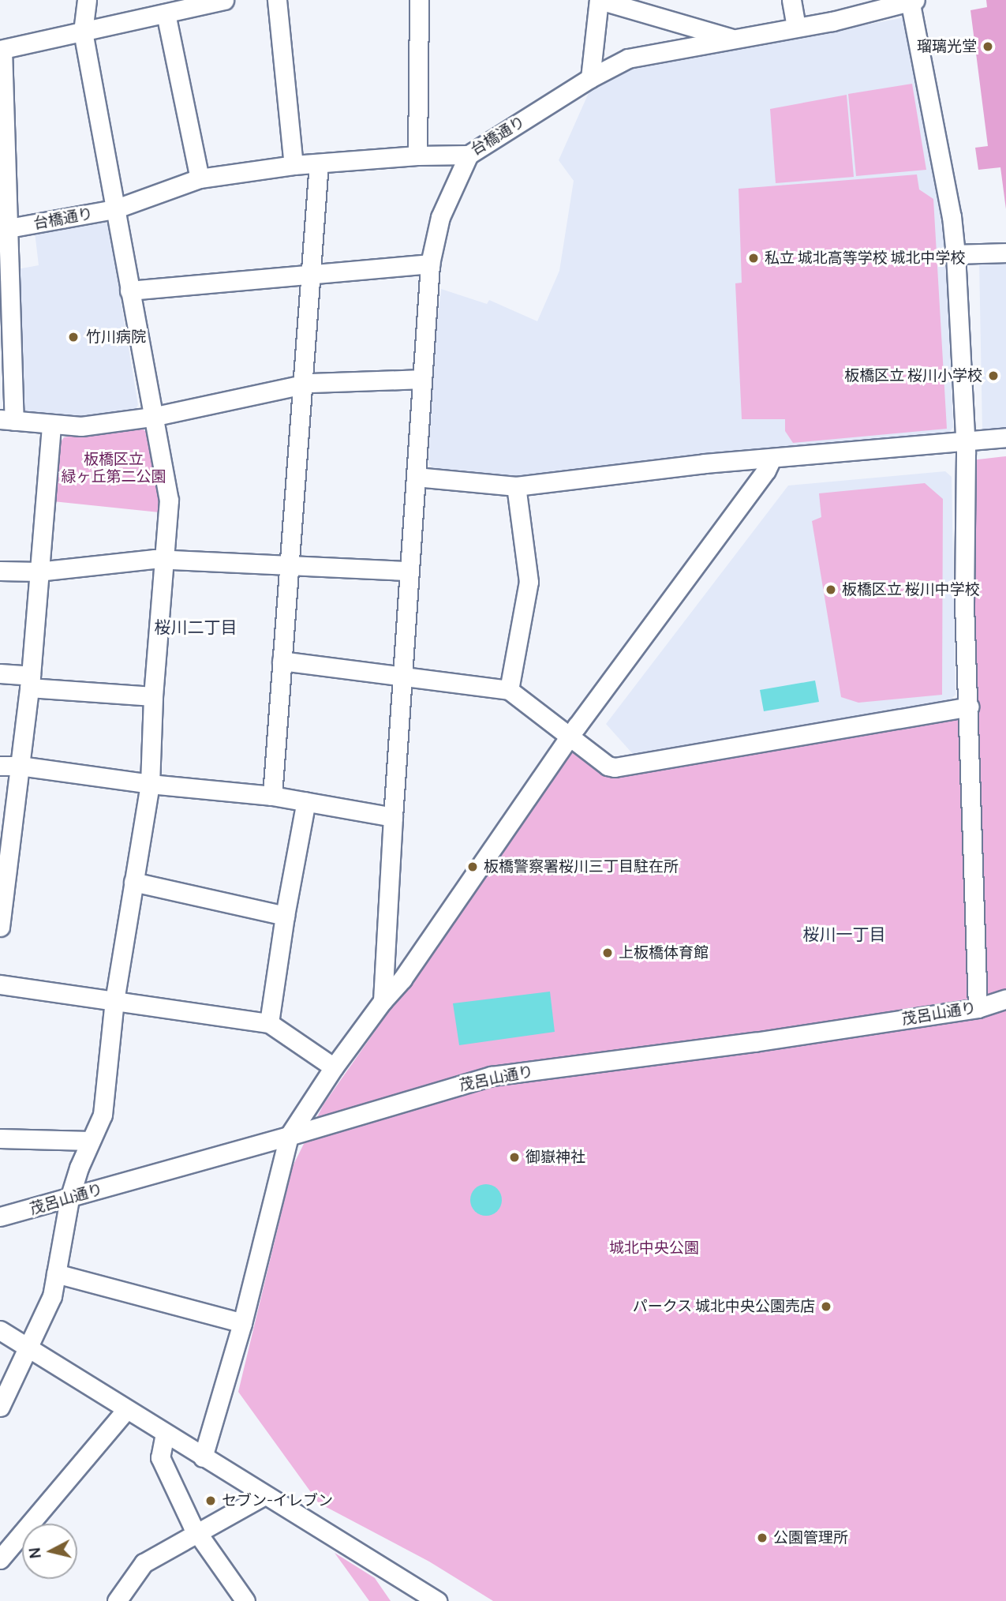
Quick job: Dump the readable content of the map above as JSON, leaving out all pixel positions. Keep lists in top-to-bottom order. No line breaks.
{"streets":{"street":["台橋通り","茂呂山通り"]},"districts":["桜川二丁目","桜川一丁目"],"parks":["板橋区立 緑ヶ丘第二公園","城北中央公園"],"places":["瑠璃光堂","私立 城北高等学校 城北中学校","竹川病院","板橋区立 桜川小学校","板橋区立 桜川中学校","板橋警察署桜川三丁目駐在所","上板橋体育館","御嶽神社","パークス 城北中央公園売店","セブン-イレブン","公園管理所"],"north":"left"}
